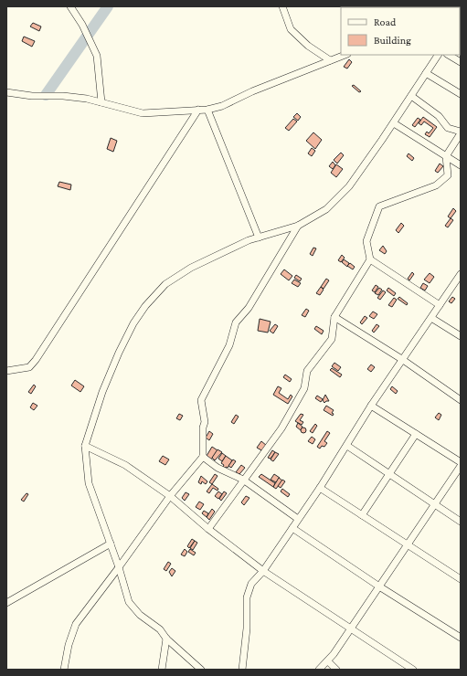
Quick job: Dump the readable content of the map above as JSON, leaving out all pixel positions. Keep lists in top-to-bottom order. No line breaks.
{"legend":["Road","Building"]}
